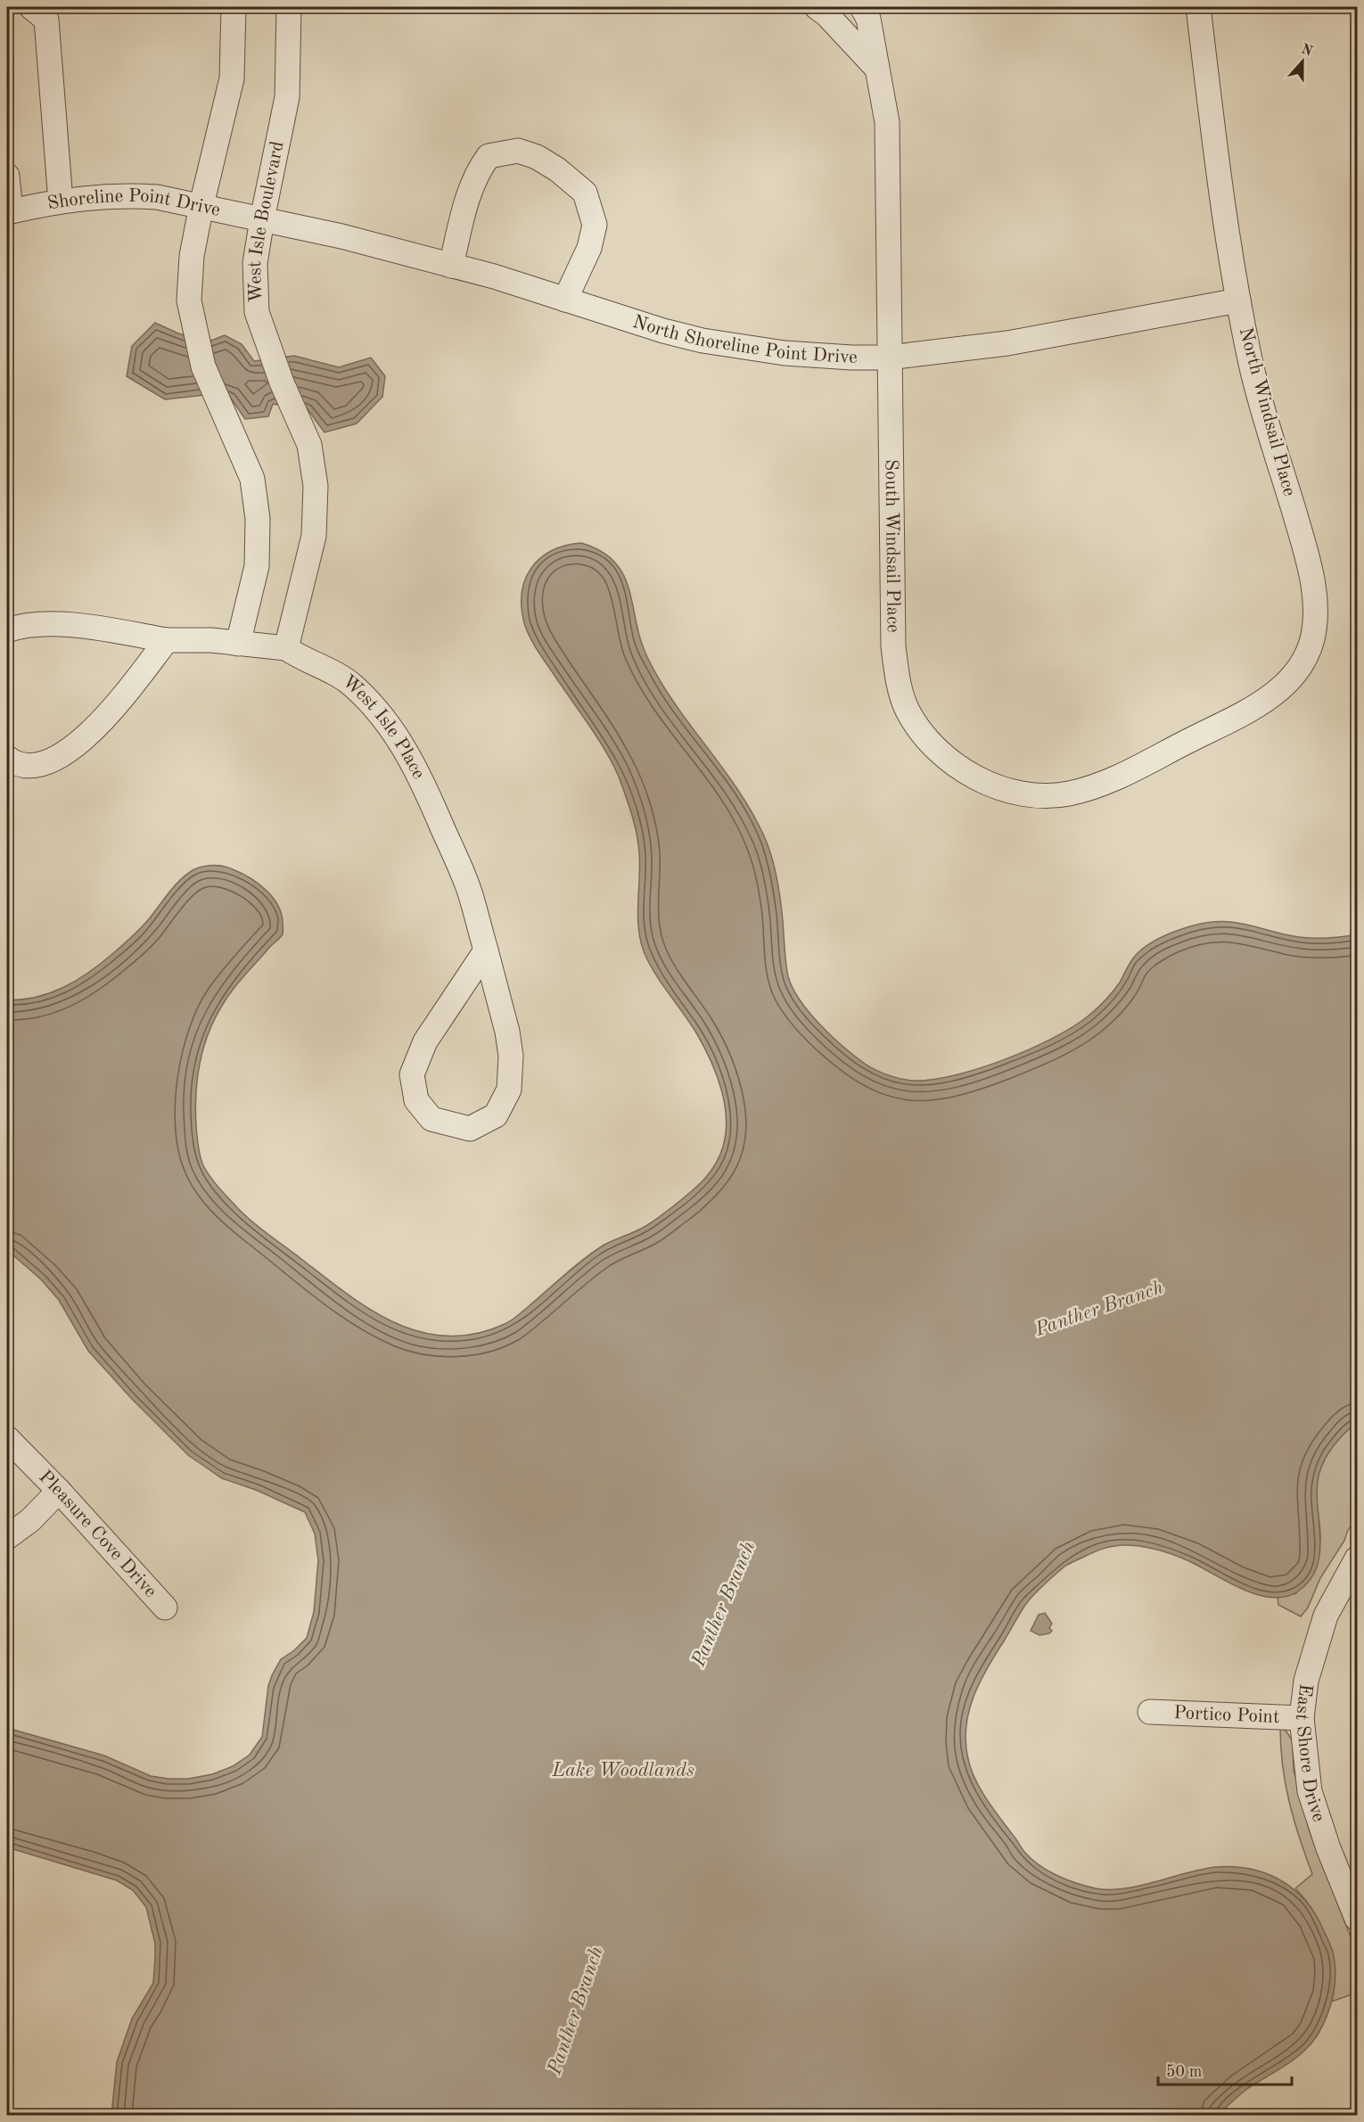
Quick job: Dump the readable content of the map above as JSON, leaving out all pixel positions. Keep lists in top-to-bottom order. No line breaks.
{"streets":{"street":["Shoreline Point Drive","West Isle Boulevard","North Shoreline Point Drive","North Windsail Place","South Windsail Place","West Isle Place","Pleasure Cove Drive","Portico Point","East Shore Drive"]},"crossings":[["Shoreline Point Drive","West Isle Boulevard"],["Shoreline Point Drive","North Shoreline Point Drive"],["West Isle Boulevard","North Shoreline Point Drive"],["West Isle Boulevard","West Isle Place"],["North Shoreline Point Drive","North Windsail Place"],["North Shoreline Point Drive","South Windsail Place"],["North Windsail Place","South Windsail Place"],["Portico Point","East Shore Drive"]],"water":["Panther Branch","Lake Woodlands"],"scale_bar":"50 m","north":"top"}
